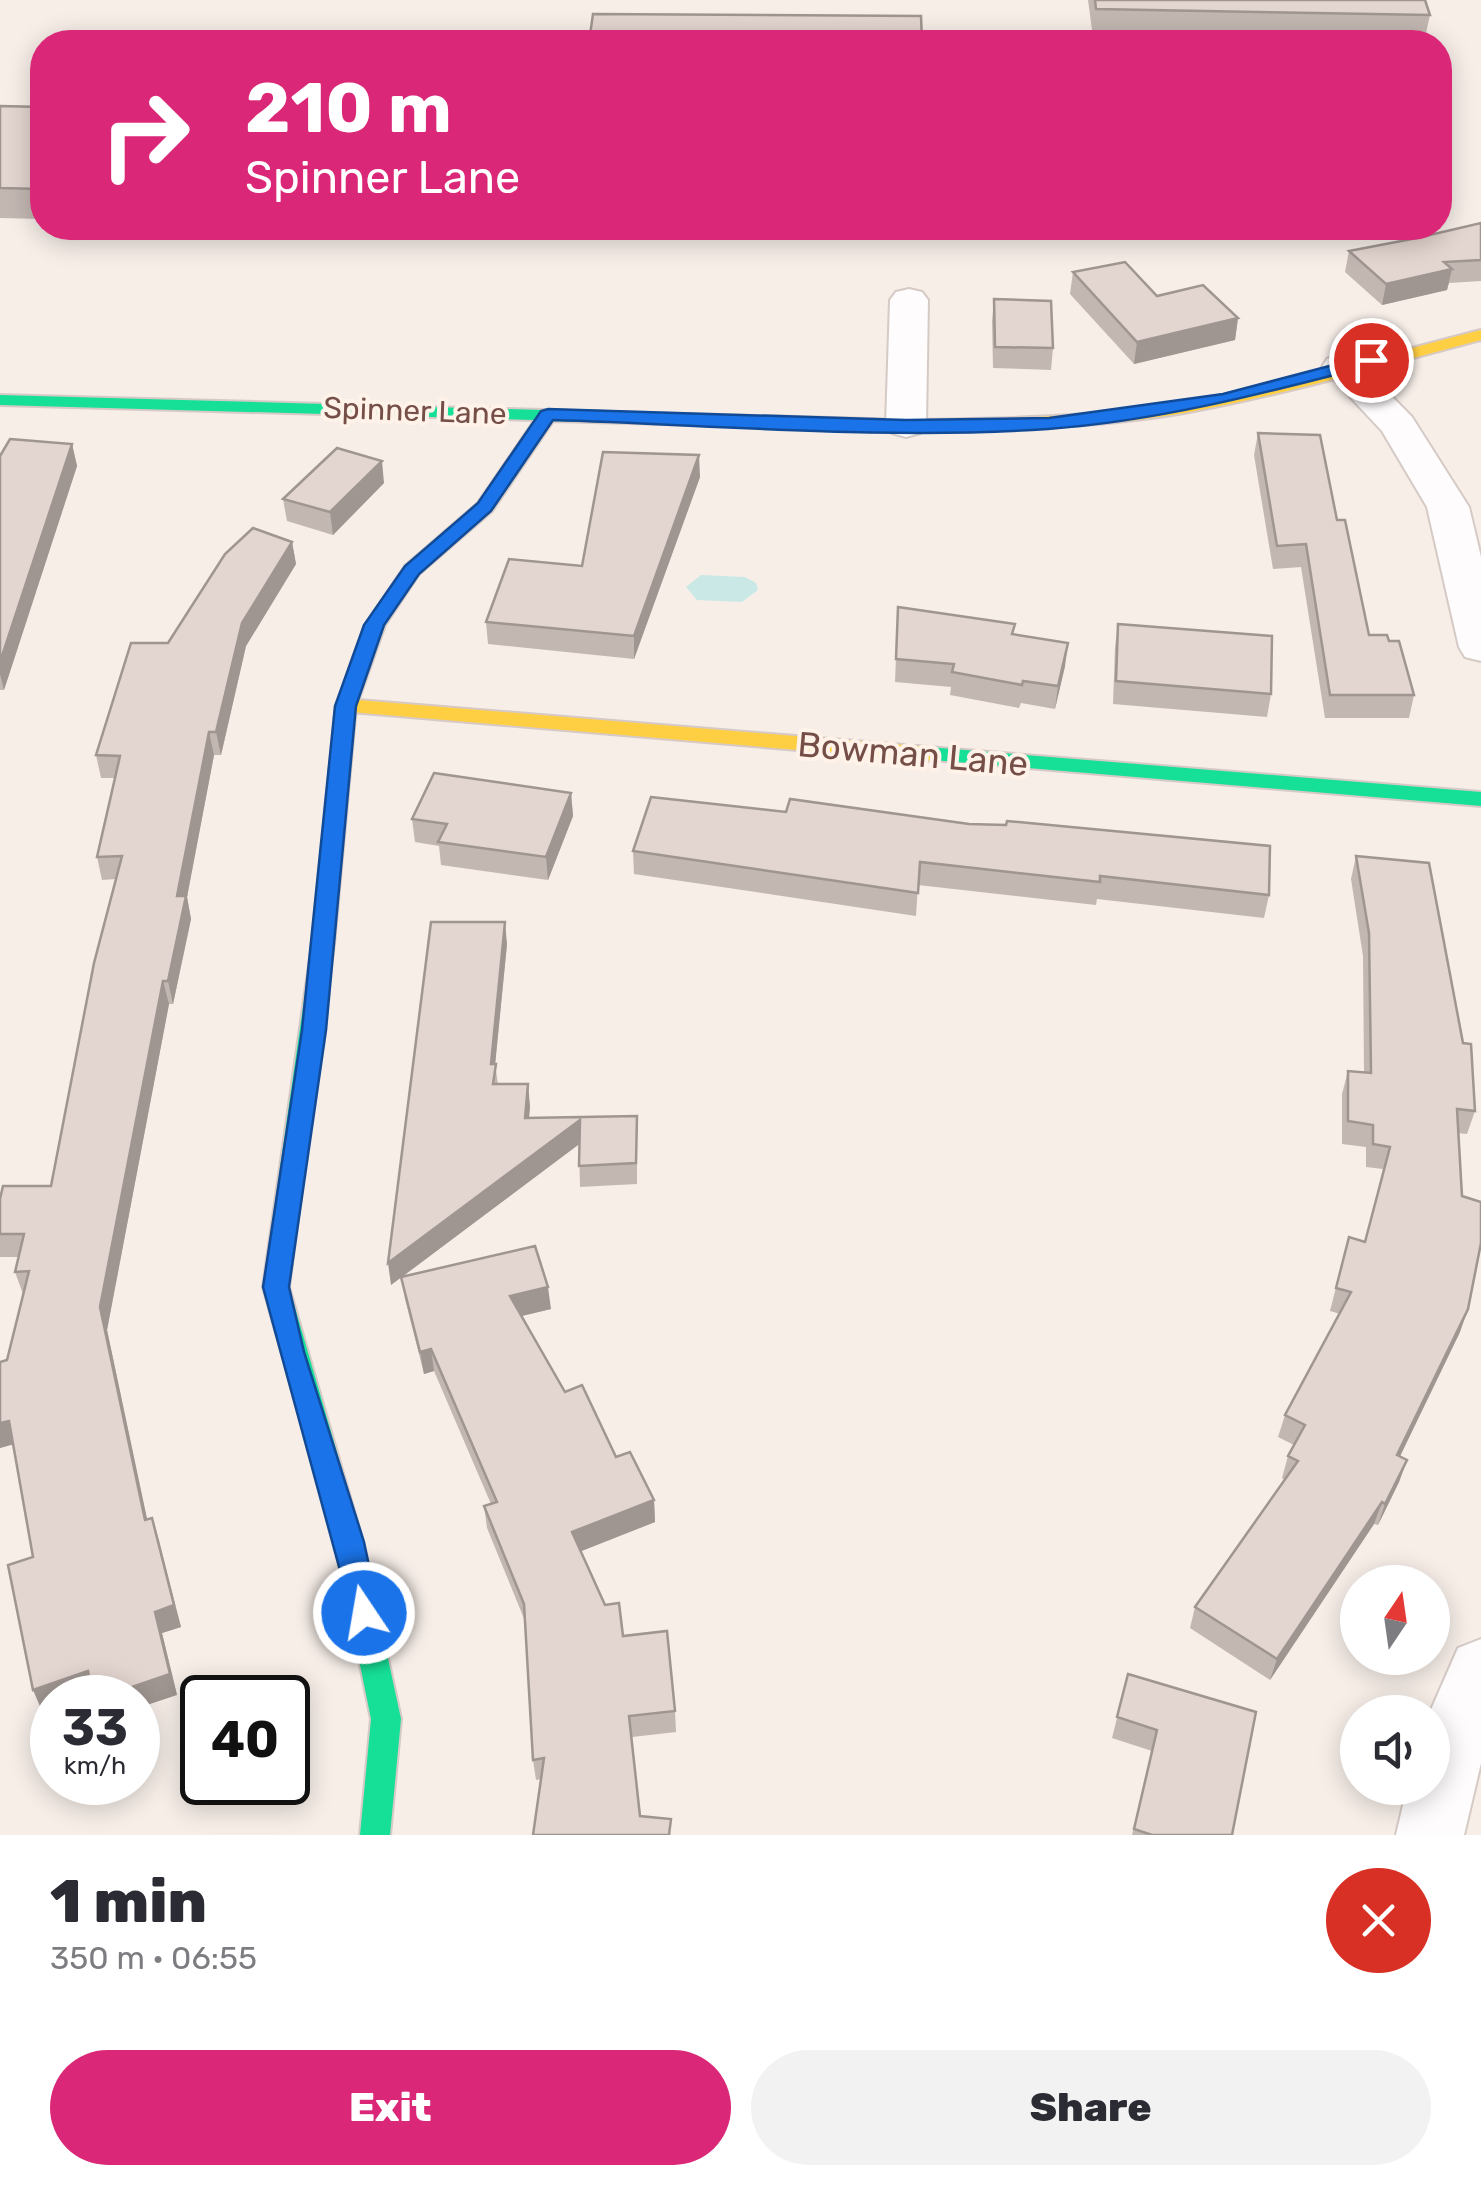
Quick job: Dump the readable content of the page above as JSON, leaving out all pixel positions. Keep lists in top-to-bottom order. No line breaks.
{"streets":{"street":["Spinner Lane","Bowman Lane"]},"north":"top","page":{"turn":["210 m","Spinner Lane"],"speed":"33 km/h","limit":"40","heading":["1 min","350 m · 06:55"],"buttons":["Exit","Share"]}}
